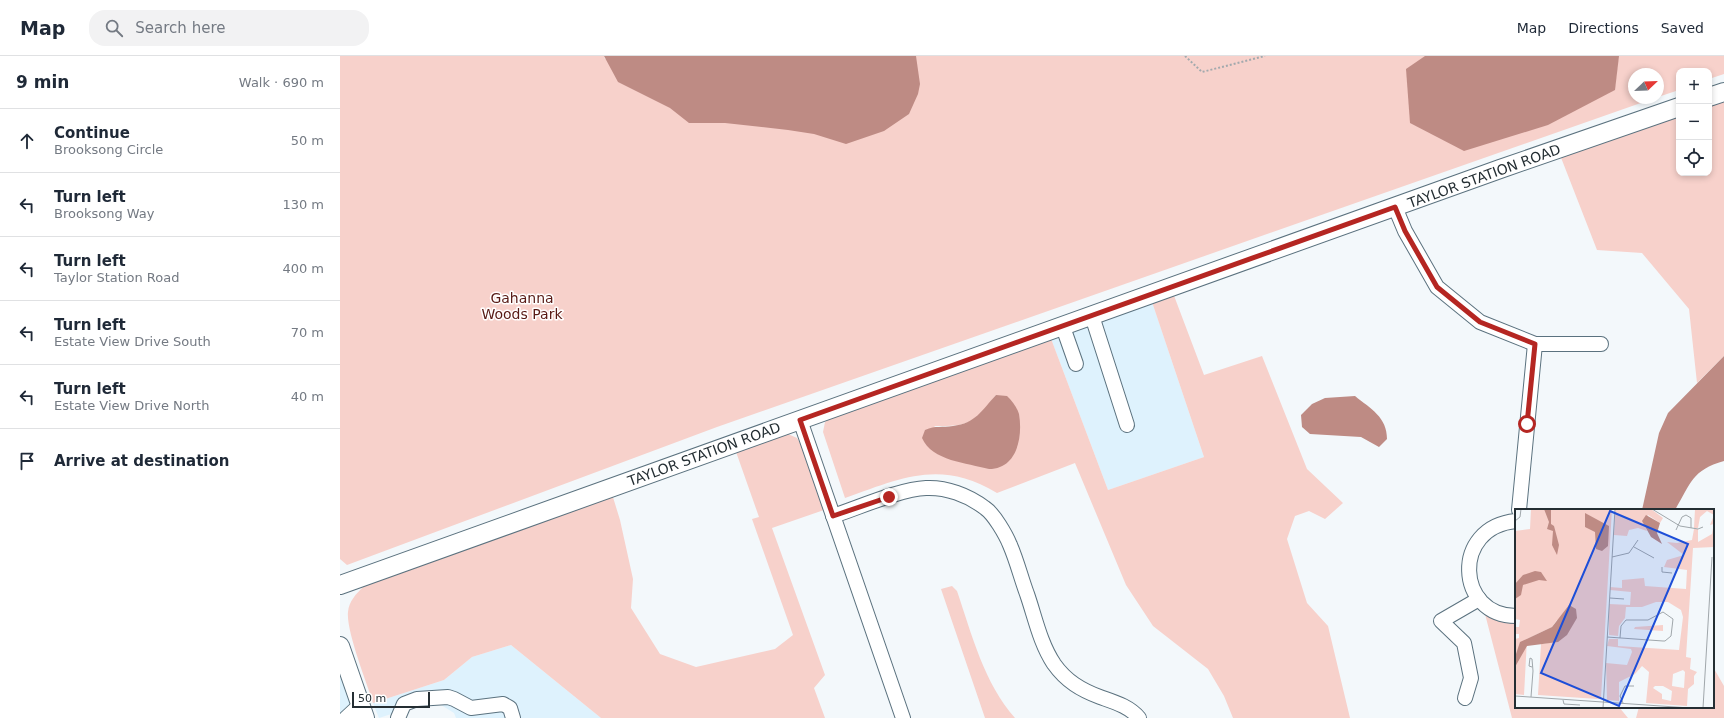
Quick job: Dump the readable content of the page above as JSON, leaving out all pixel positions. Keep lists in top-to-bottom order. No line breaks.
{"streets":{"main road":["TAYLOR STATION ROAD"]},"parks":["Gahanna Woods Park"],"scale_bar":"50 m","north":"top right","page":{"header":"Map","search":"Search here","nav":["Map","Directions","Saved"],"heading":["9 min","Walk · 690 m"],"map_buttons":["+","−"],"list":[["Continue","Brooksong Circle","50 m"],["Turn left","Brooksong Way","130 m"],["Turn left","Taylor Station Road","400 m"],["Turn left","Estate View Drive South","70 m"],["Turn left","Estate View Drive North","40 m"],"Arrive at destination"],"scale":"50 m"}}
